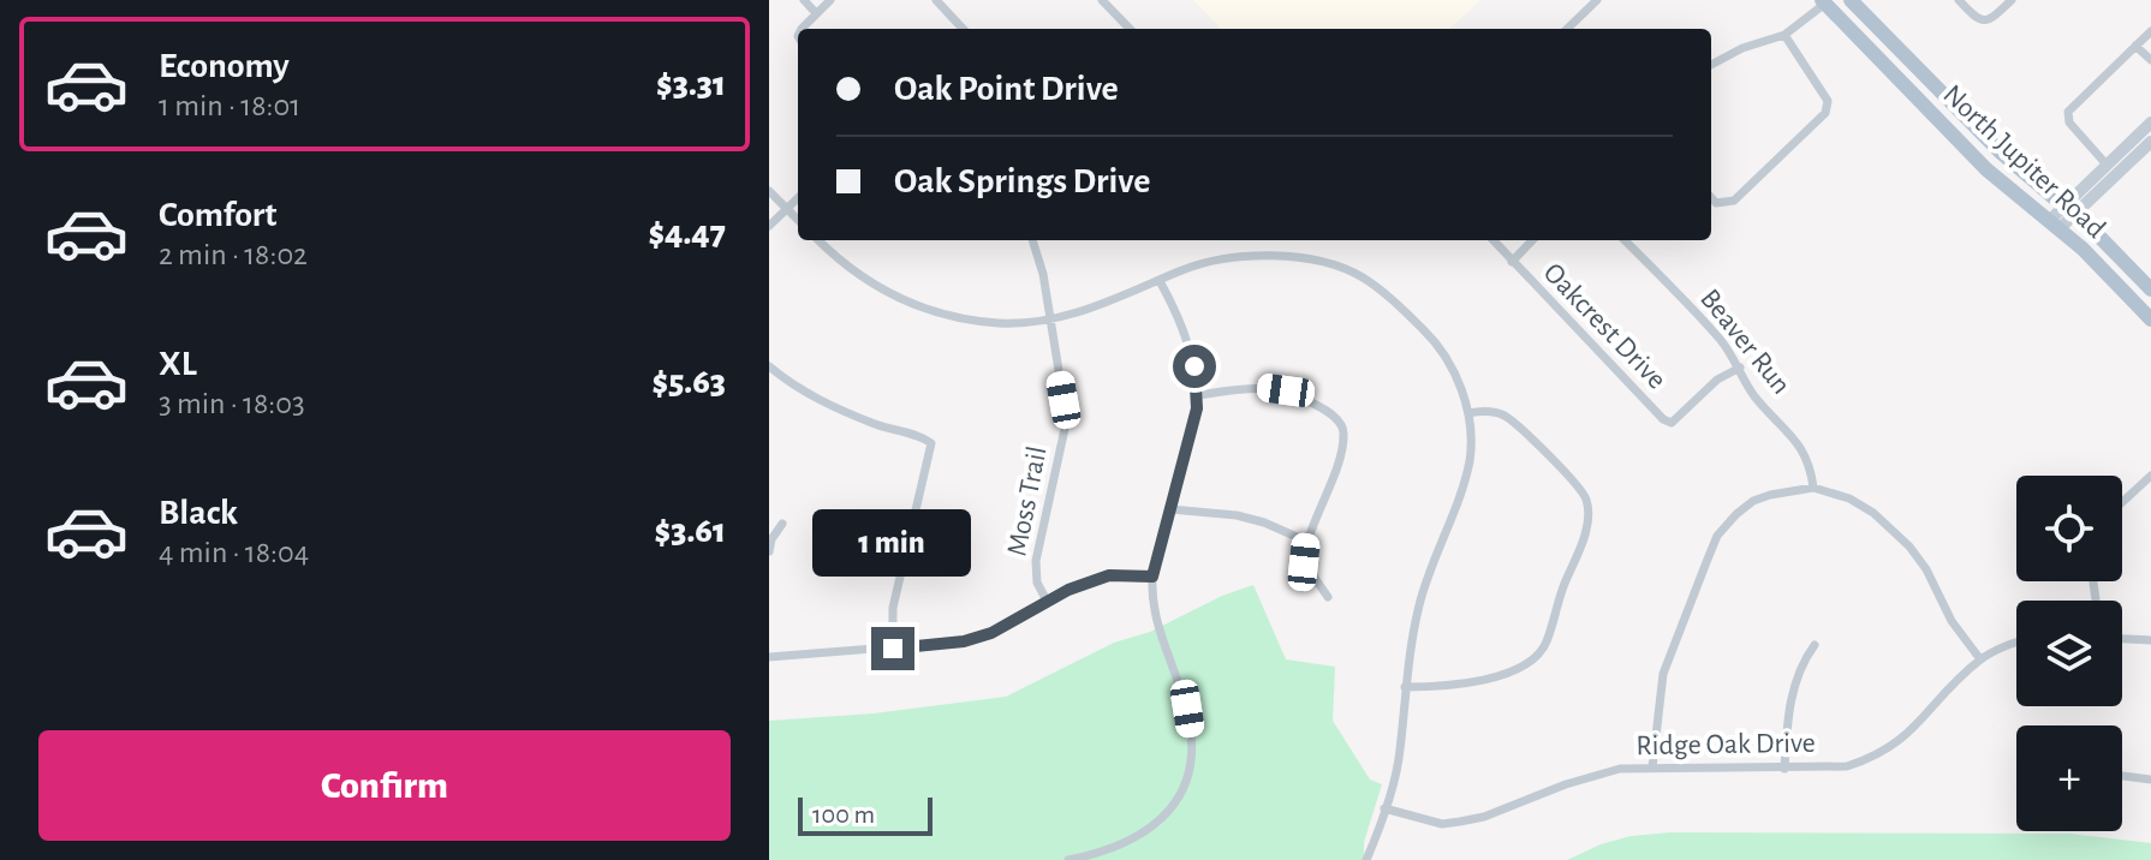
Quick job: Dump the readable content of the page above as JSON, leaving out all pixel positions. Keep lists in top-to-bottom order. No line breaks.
{"streets":{"main road":["North Jupiter Road"],"street":["Oakcrest Drive","Beaver Run","Moss Trail","Ridge Oak Drive"]},"crossings":[["Oakcrest Drive","Beaver Run"],["Beaver Run","Ridge Oak Drive"]],"scale_bar":"100 m","page":{"list":[{"name":"Economy","note":"1 min · 18:01","value":"$3.31"},{"name":"Comfort","note":"2 min · 18:02","value":"$4.47"},{"name":"XL","note":"3 min · 18:03","value":"$5.63"},{"name":"Black","note":"4 min · 18:04","value":"$3.61"}],"banner":["Oak Point Drive","Oak Springs Drive"],"map_buttons":"+","bubble":"1 min","buttons":"Confirm","scale":"100 m"}}
